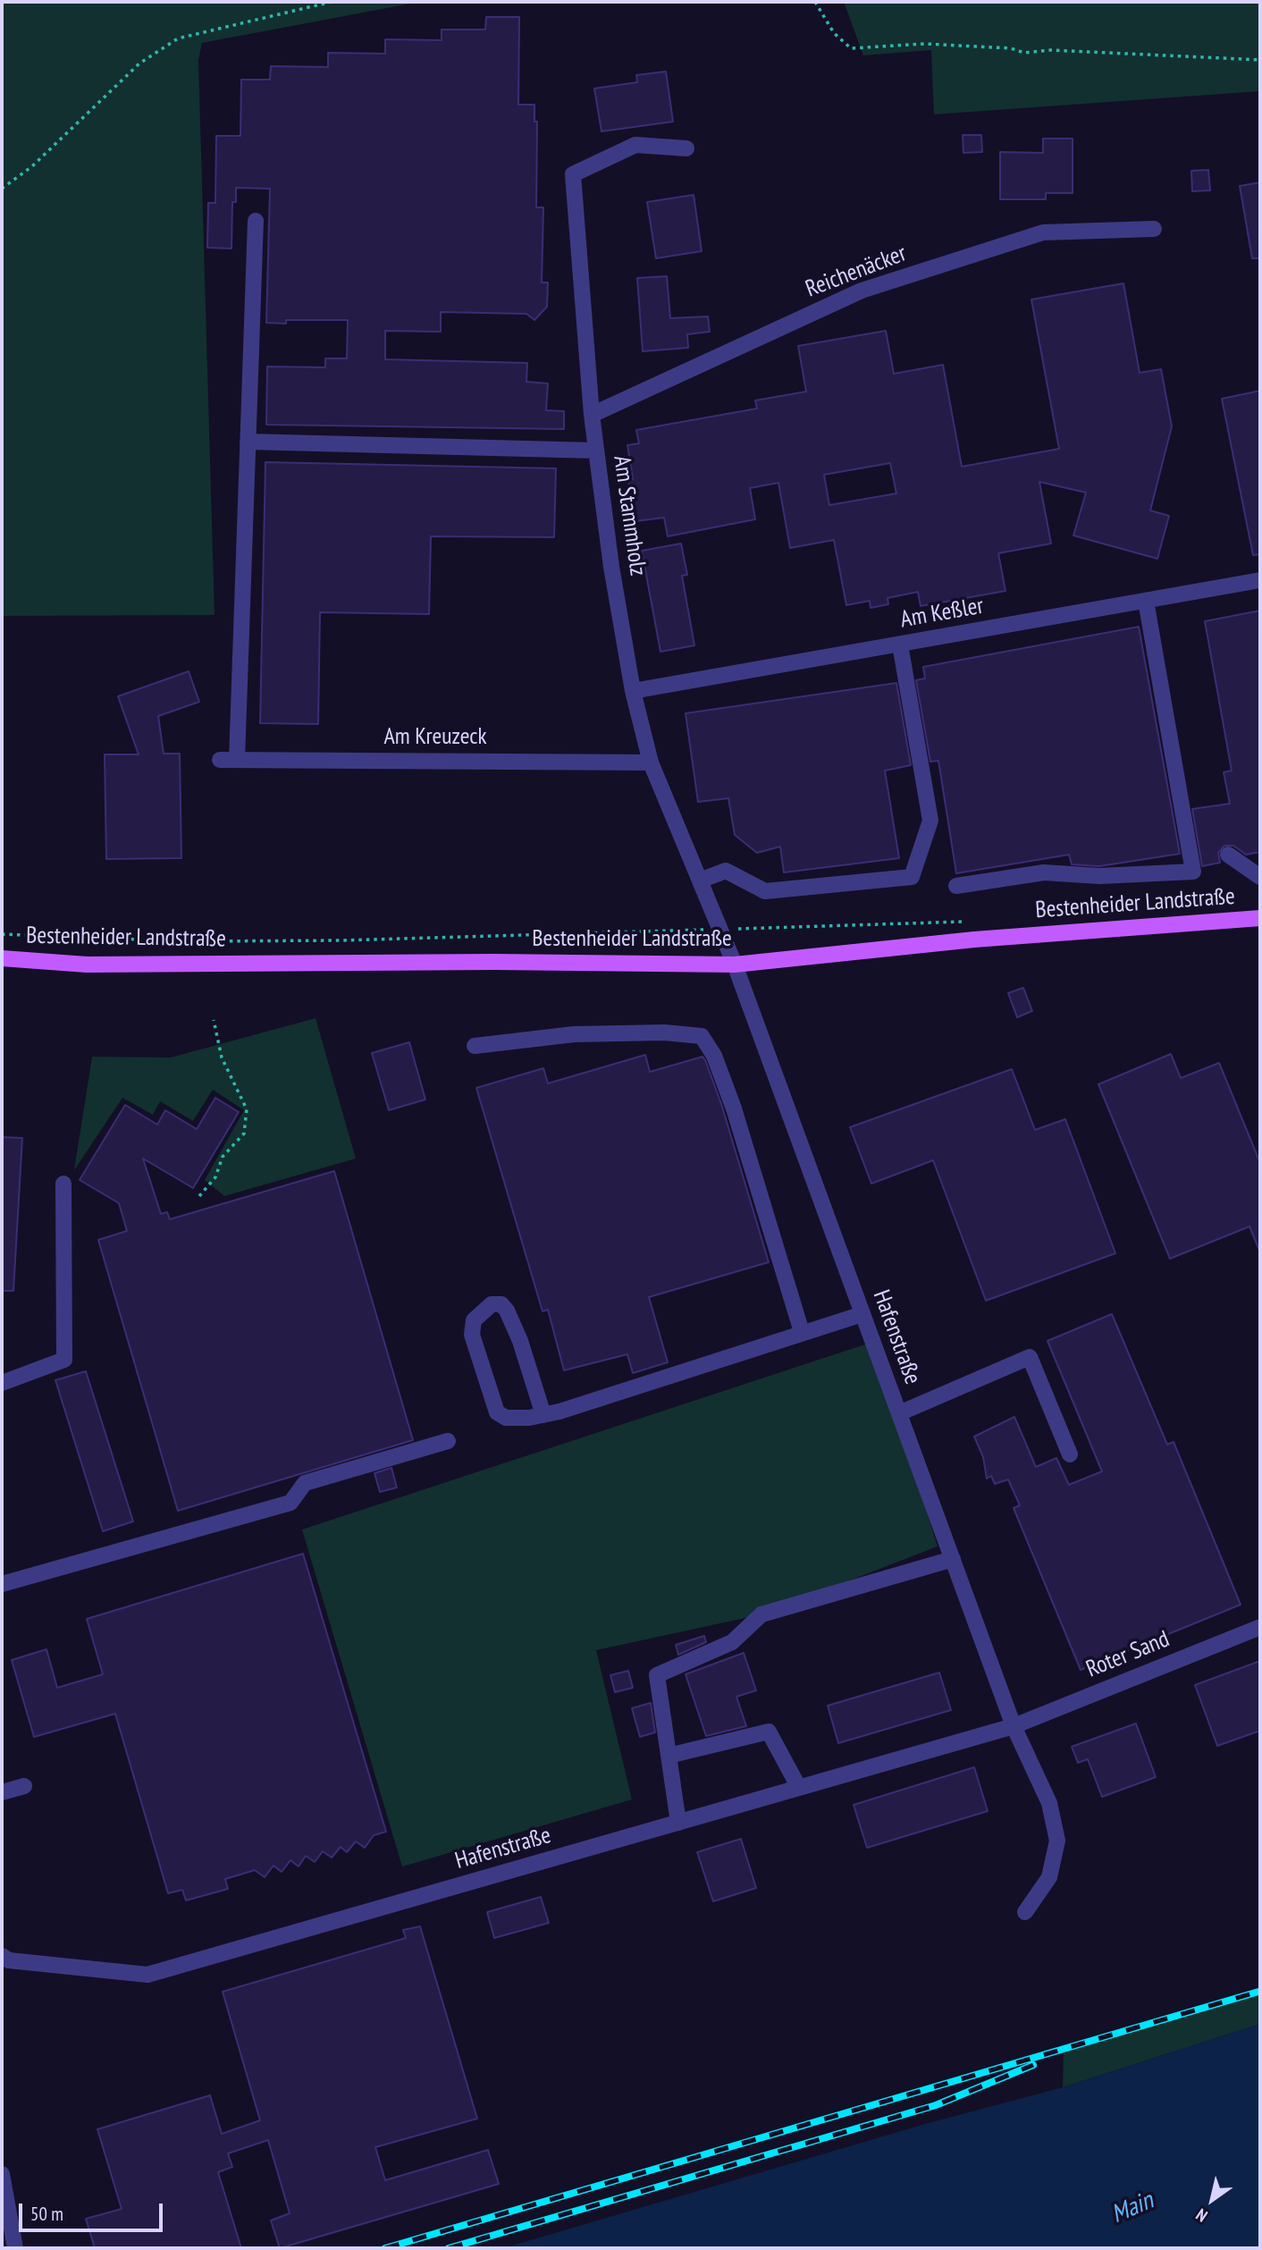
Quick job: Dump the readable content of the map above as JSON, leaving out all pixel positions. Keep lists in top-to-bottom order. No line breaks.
{"streets":{"main road":["Bestenheider Landstraße"],"street":["Reichenäcker","Am Stammholz","Am Keßler","Am Kreuzeck","Hafenstraße","Roter Sand"]},"crossings":[["Reichenäcker","Am Stammholz"],["Am Stammholz","Am Keßler"],["Am Stammholz","Am Kreuzeck"],["Am Stammholz","Bestenheider Landstraße"],["Am Stammholz","Hafenstraße"],["Bestenheider Landstraße","Hafenstraße"],["Hafenstraße","Roter Sand"]],"water":["Main"],"scale_bar":"50 m","north":"bottom left"}
